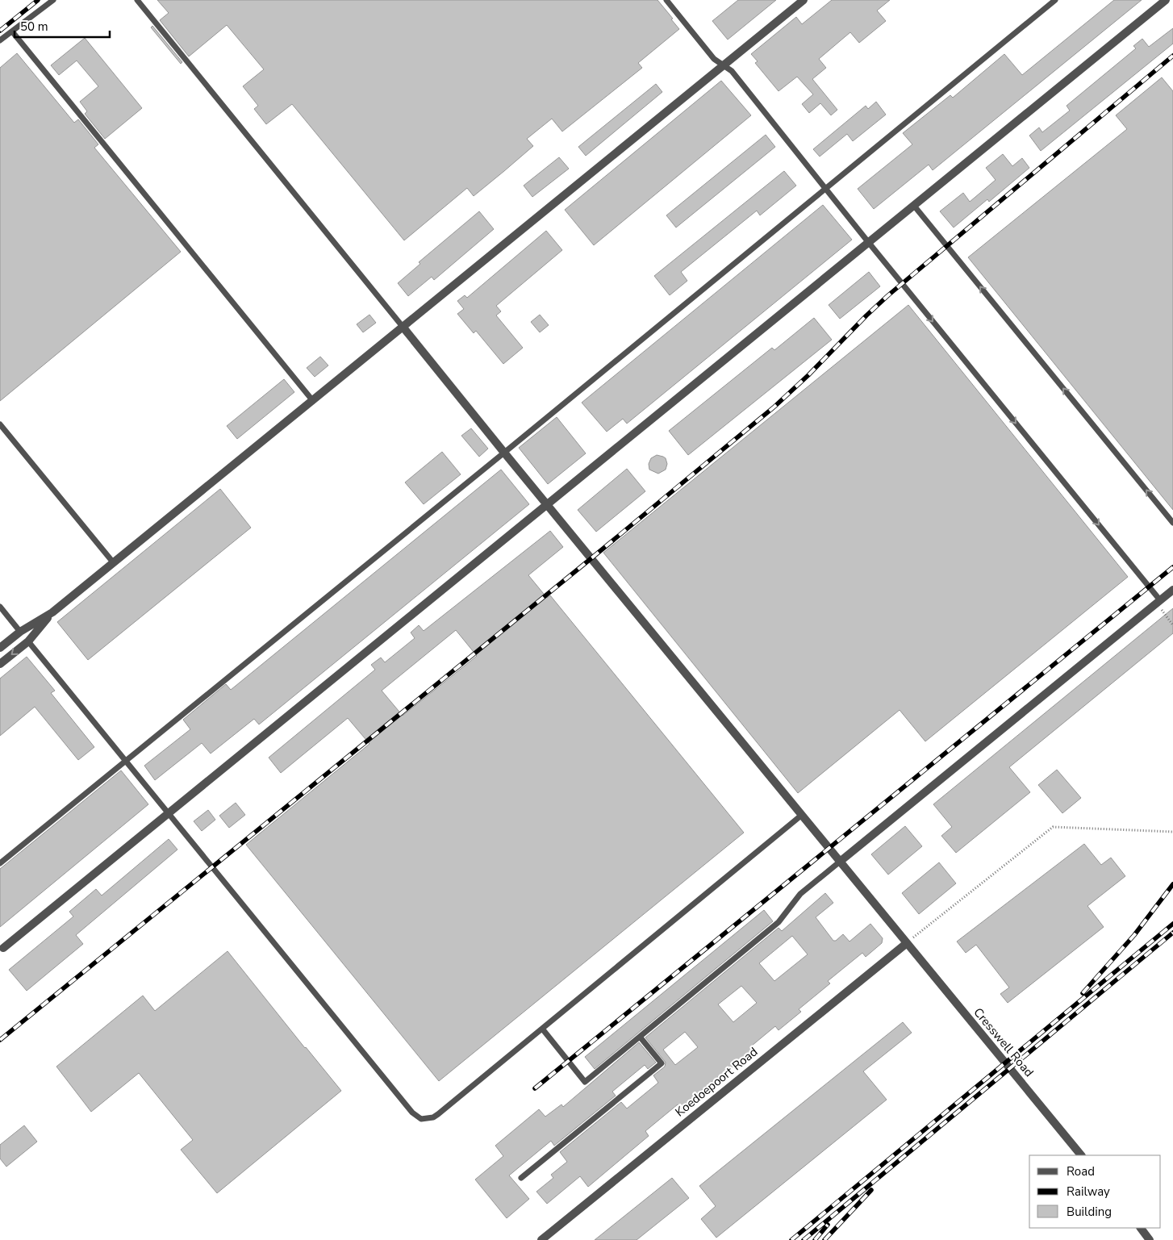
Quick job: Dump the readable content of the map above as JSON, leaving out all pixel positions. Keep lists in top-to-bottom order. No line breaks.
{"streets":{"street":["Cresswell Road","Koedoepoort Road"]},"crossings":[["Cresswell Road","Koedoepoort Road"]],"legend":["Road","Railway","Building"],"scale_bar":"50 m"}
